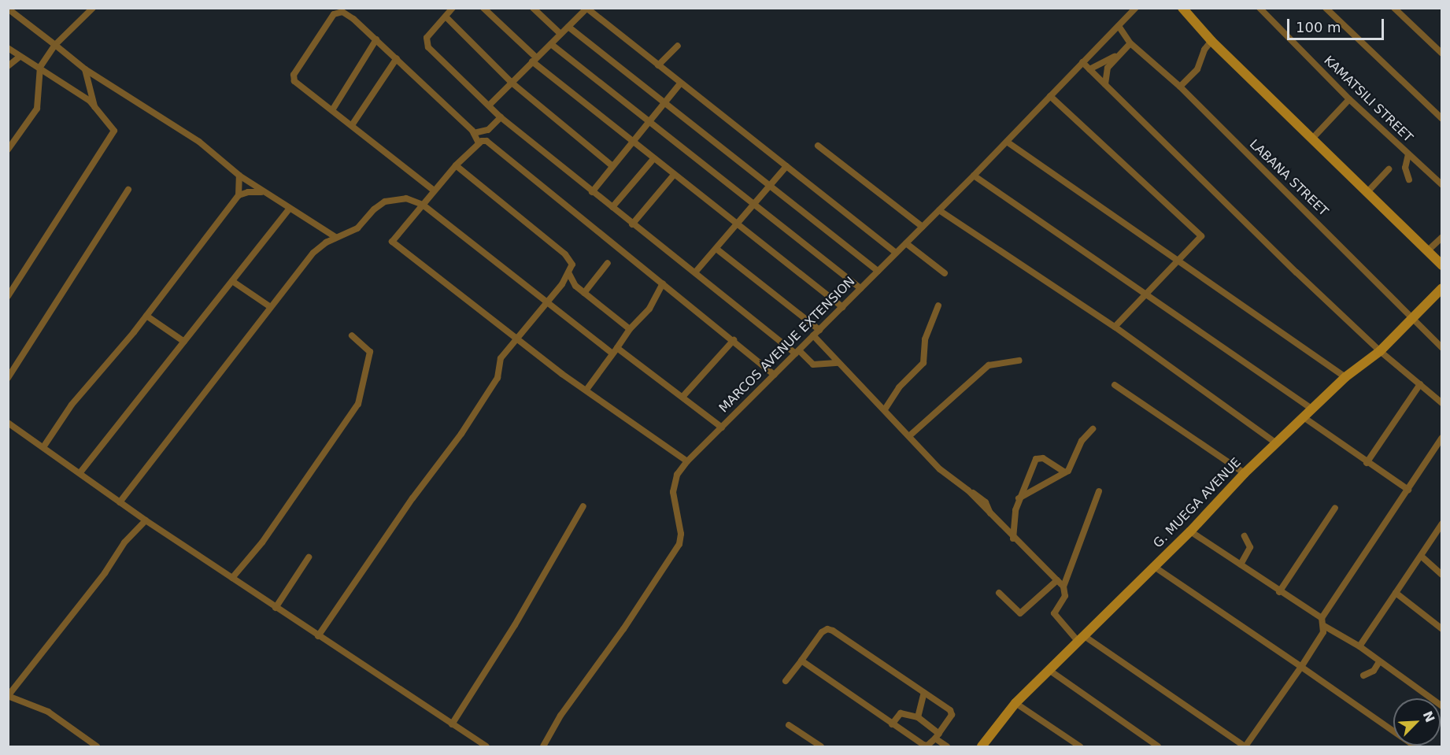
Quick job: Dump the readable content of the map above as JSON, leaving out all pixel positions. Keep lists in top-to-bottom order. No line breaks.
{"streets":{"street":["KAMATSILI STREET","LABANA STREET","MARCOS AVENUE EXTENSION","G. MUEGA AVENUE"]},"crossings":[["LABANA STREET","MARCOS AVENUE EXTENSION"],["LABANA STREET","G. MUEGA AVENUE"]],"scale_bar":"100 m","north":"top right"}
